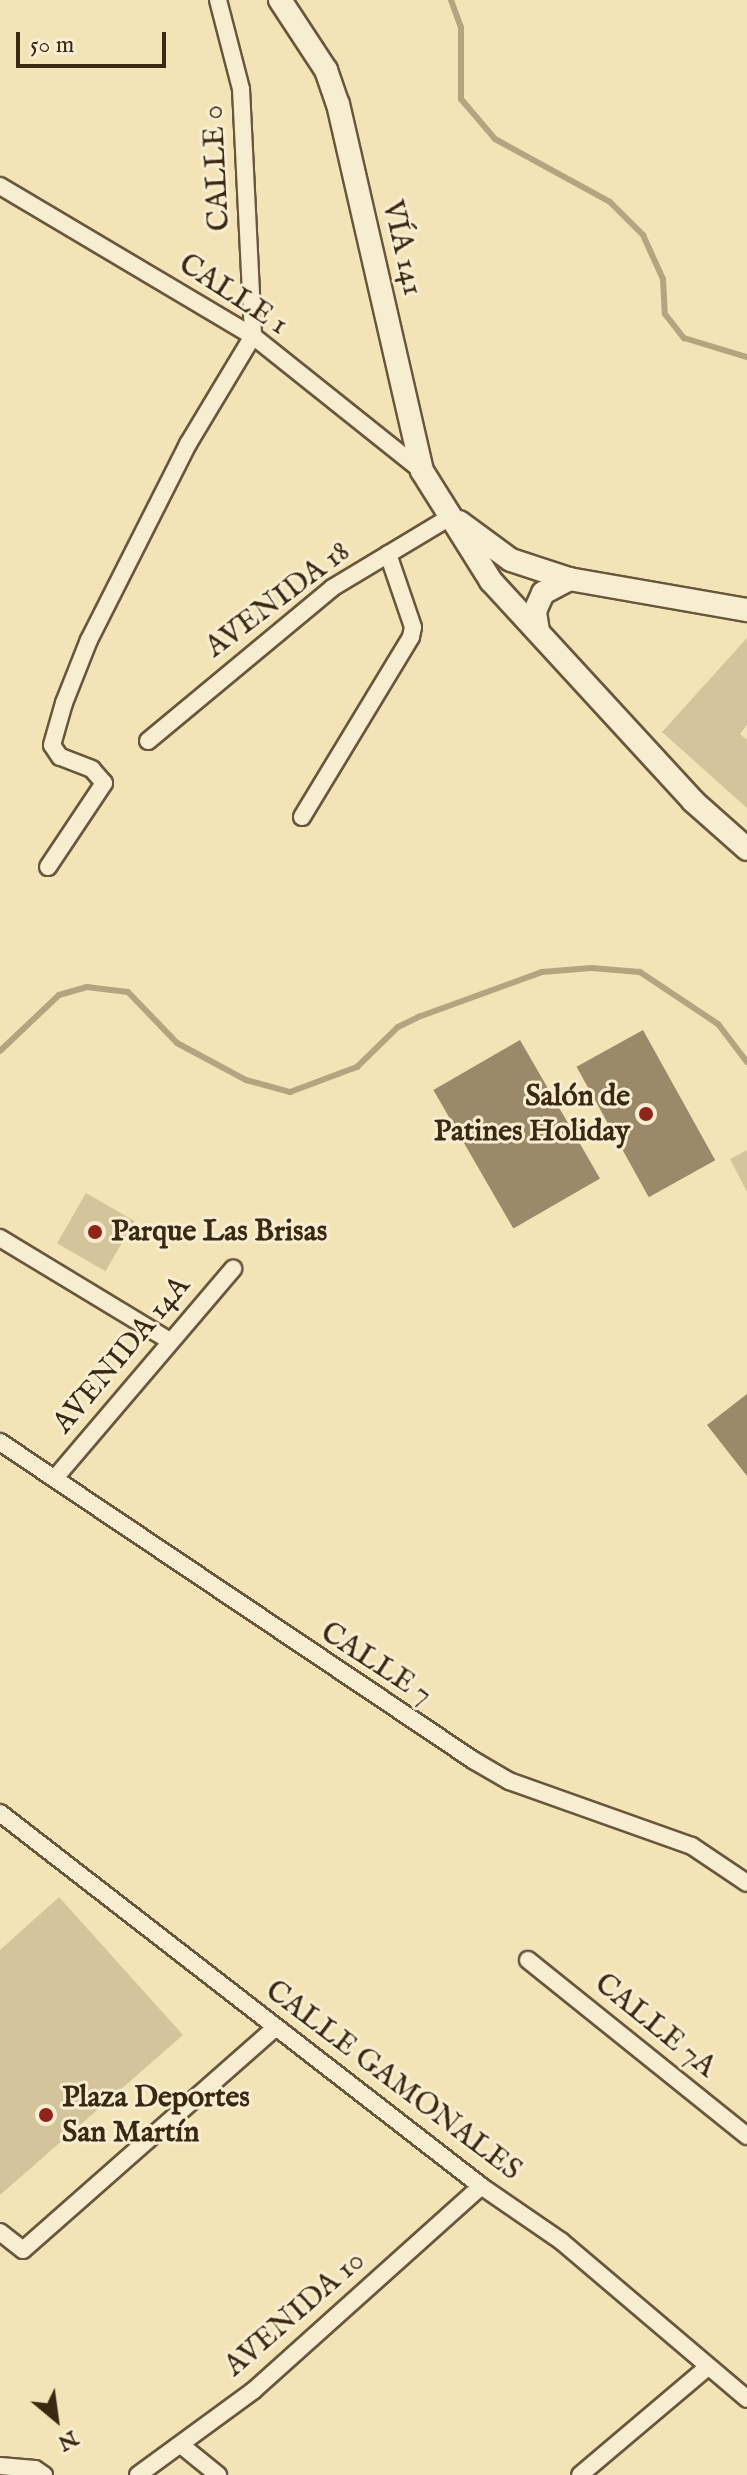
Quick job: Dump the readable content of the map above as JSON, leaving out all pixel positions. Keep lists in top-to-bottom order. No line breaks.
{"streets":{"main road":["VÍA 141"],"street":["CALLE 0","CALLE 1","AVENIDA 18","AVENIDA 14A","CALLE 7","CALLE 7A","CALLE GAMONALES","AVENIDA 10"]},"crossings":[["CALLE 0","CALLE 1"],["VÍA 141","CALLE 1"],["VÍA 141","AVENIDA 18"],["AVENIDA 14A","CALLE 7"],["CALLE GAMONALES","AVENIDA 10"]],"places":["Salón de Patines Holiday","Parque Las Brisas","Plaza Deportes San Martín"],"scale_bar":"50 m","north":"bottom right"}
